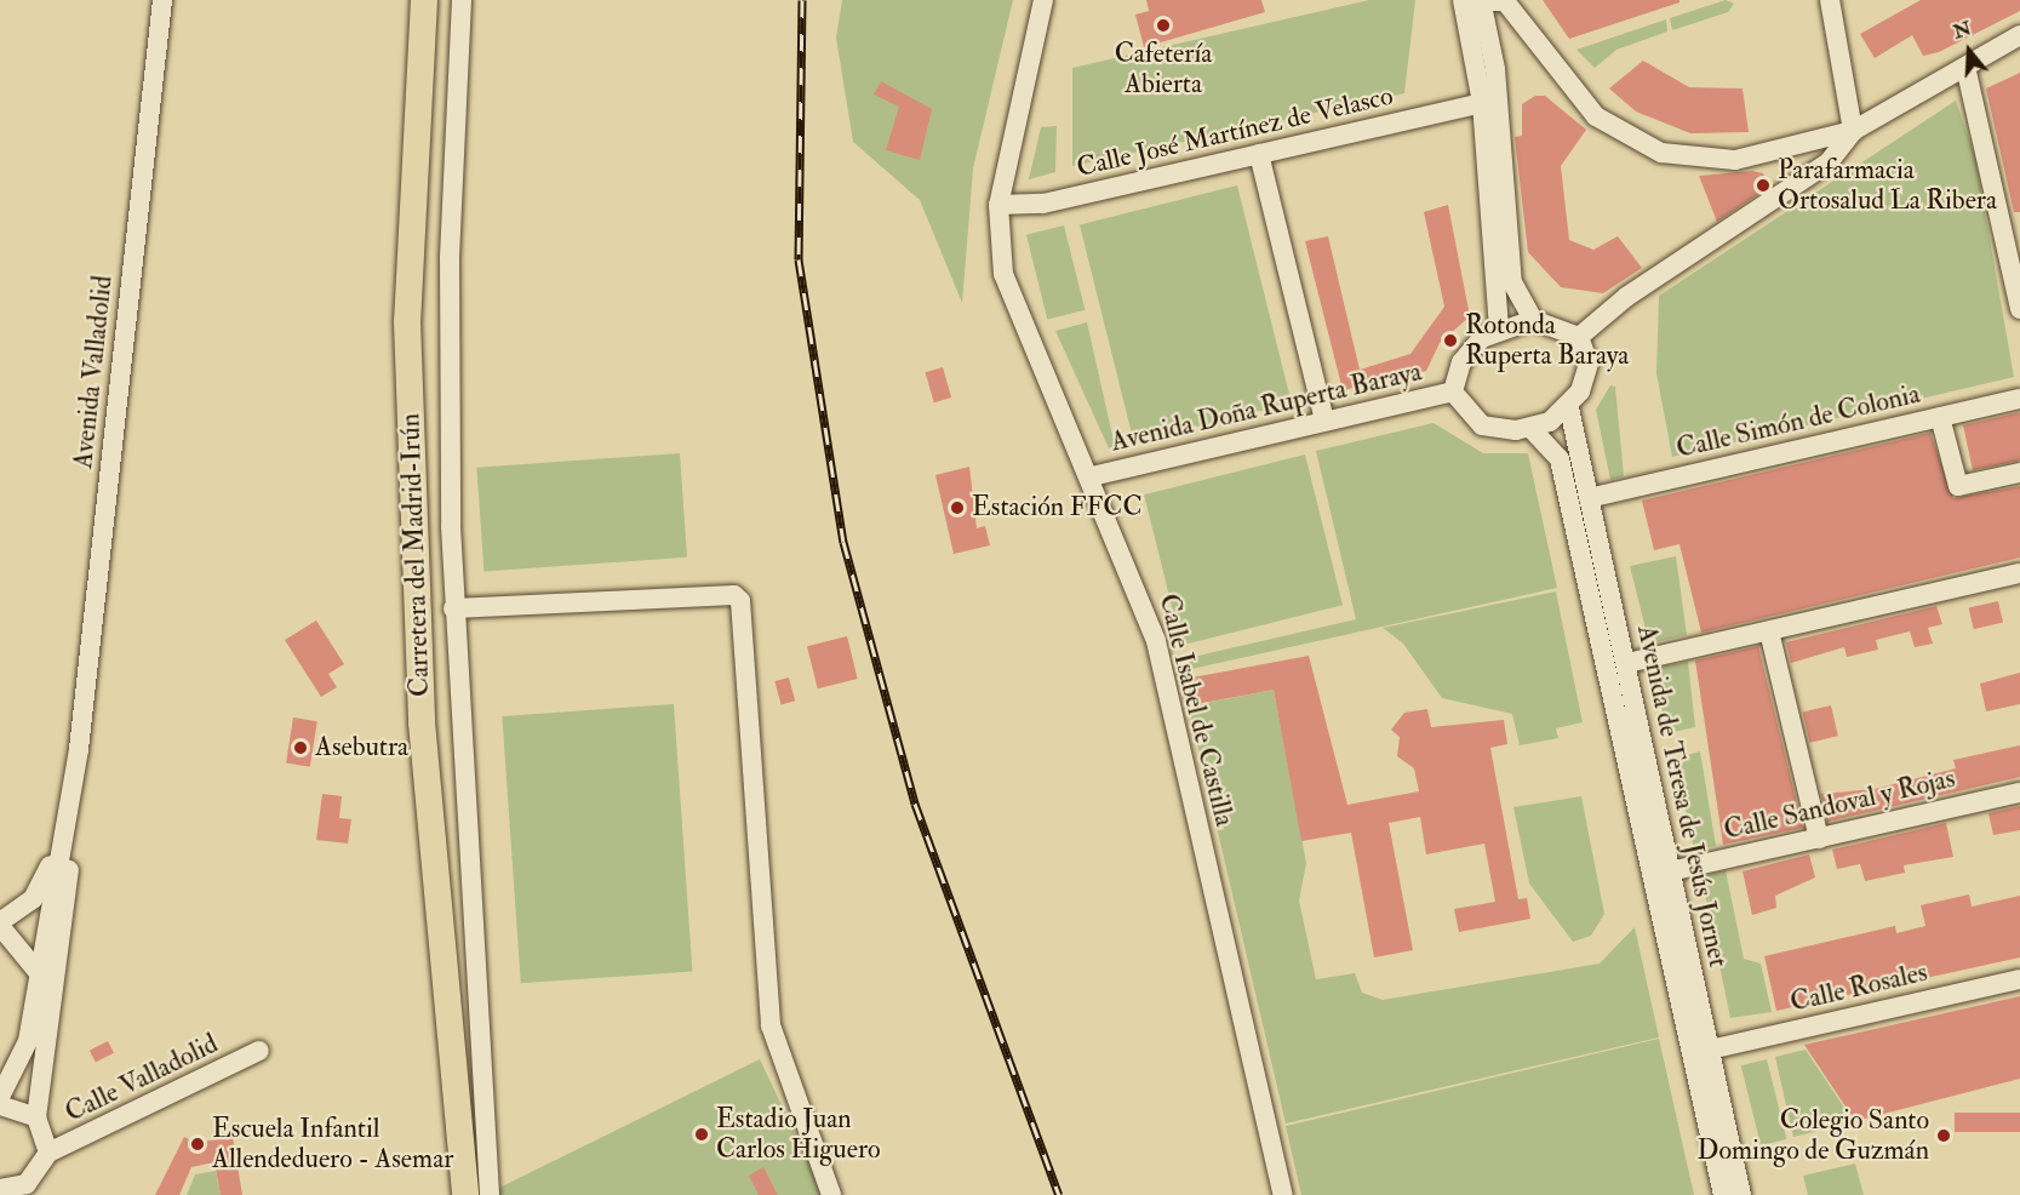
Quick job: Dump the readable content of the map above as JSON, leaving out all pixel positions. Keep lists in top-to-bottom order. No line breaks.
{"streets":{"highway":["Carretera del Madrid-Irún"],"street":["Calle José Martínez de Velasco","Avenida Valladolid","Avenida Doña Ruperta Baraya","Calle Simón de Colonia","Calle Isabel de Castilla","Avenida de Teresa de Jesús Jornet","Calle Sandoval y Rojas","Calle Rosales","Calle Valladolid"]},"crossings":[["Calle José Martínez de Velasco","Calle Isabel de Castilla"],["Avenida Doña Ruperta Baraya","Calle Isabel de Castilla"],["Avenida Doña Ruperta Baraya","Avenida de Teresa de Jesús Jornet"],["Calle Simón de Colonia","Avenida de Teresa de Jesús Jornet"],["Avenida de Teresa de Jesús Jornet","Calle Sandoval y Rojas"],["Avenida de Teresa de Jesús Jornet","Calle Rosales"]],"places":["Cafetería Abierta","Parafarmacia Ortosalud La Ribera","Rotonda Ruperta Baraya","Estación FFCC","Asebutra","Estadio Juan Carlos Higuero","Colegio Santo Domingo de Guzmán","Escuela Infantil Allendeduero - Asemar"],"north":"top"}
